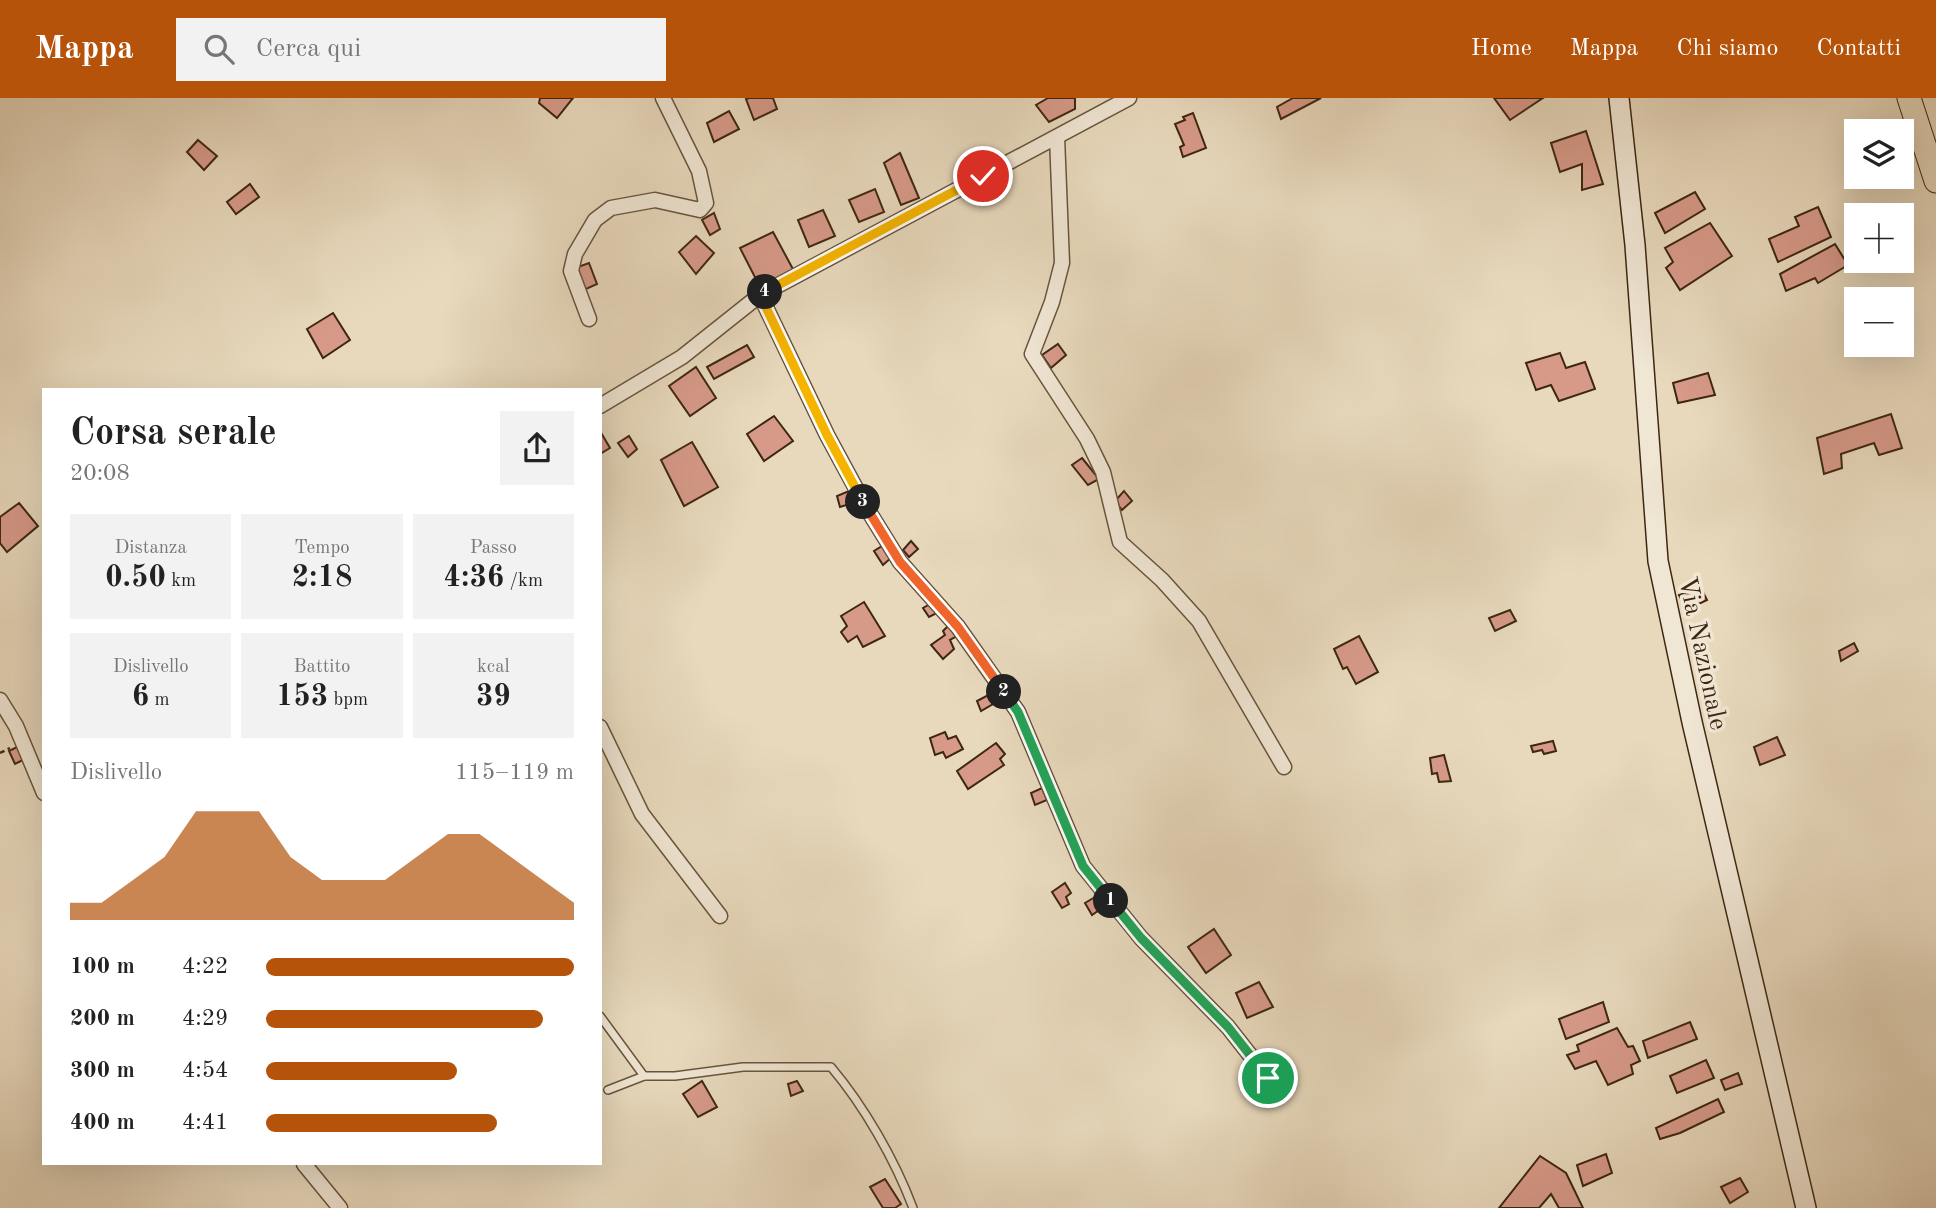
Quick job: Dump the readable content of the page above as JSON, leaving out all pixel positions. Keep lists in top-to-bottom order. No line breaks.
{"streets":{"main road":["Via Nazionale"]},"page":{"header":"Mappa","search":"Cerca qui","nav":["Home","Mappa","Chi siamo","Contatti"],"map_buttons":["+","−"],"pins":["4","3","2","1"],"heading":["Corsa serale","20:08"],"stats":[["Distanza","0.50 km"],["Tempo","2:18"],["Passo","4:36 /km"],["Dislivello","6 m"],["Battito","153 bpm"],["kcal","39"]],"chart":["Dislivello","115–119 m"],"list":[{"name":"100 m","note":"4:22"},{"name":"200 m","note":"4:29"},{"name":"300 m","note":"4:54"},{"name":"400 m","note":"4:41"}]}}
